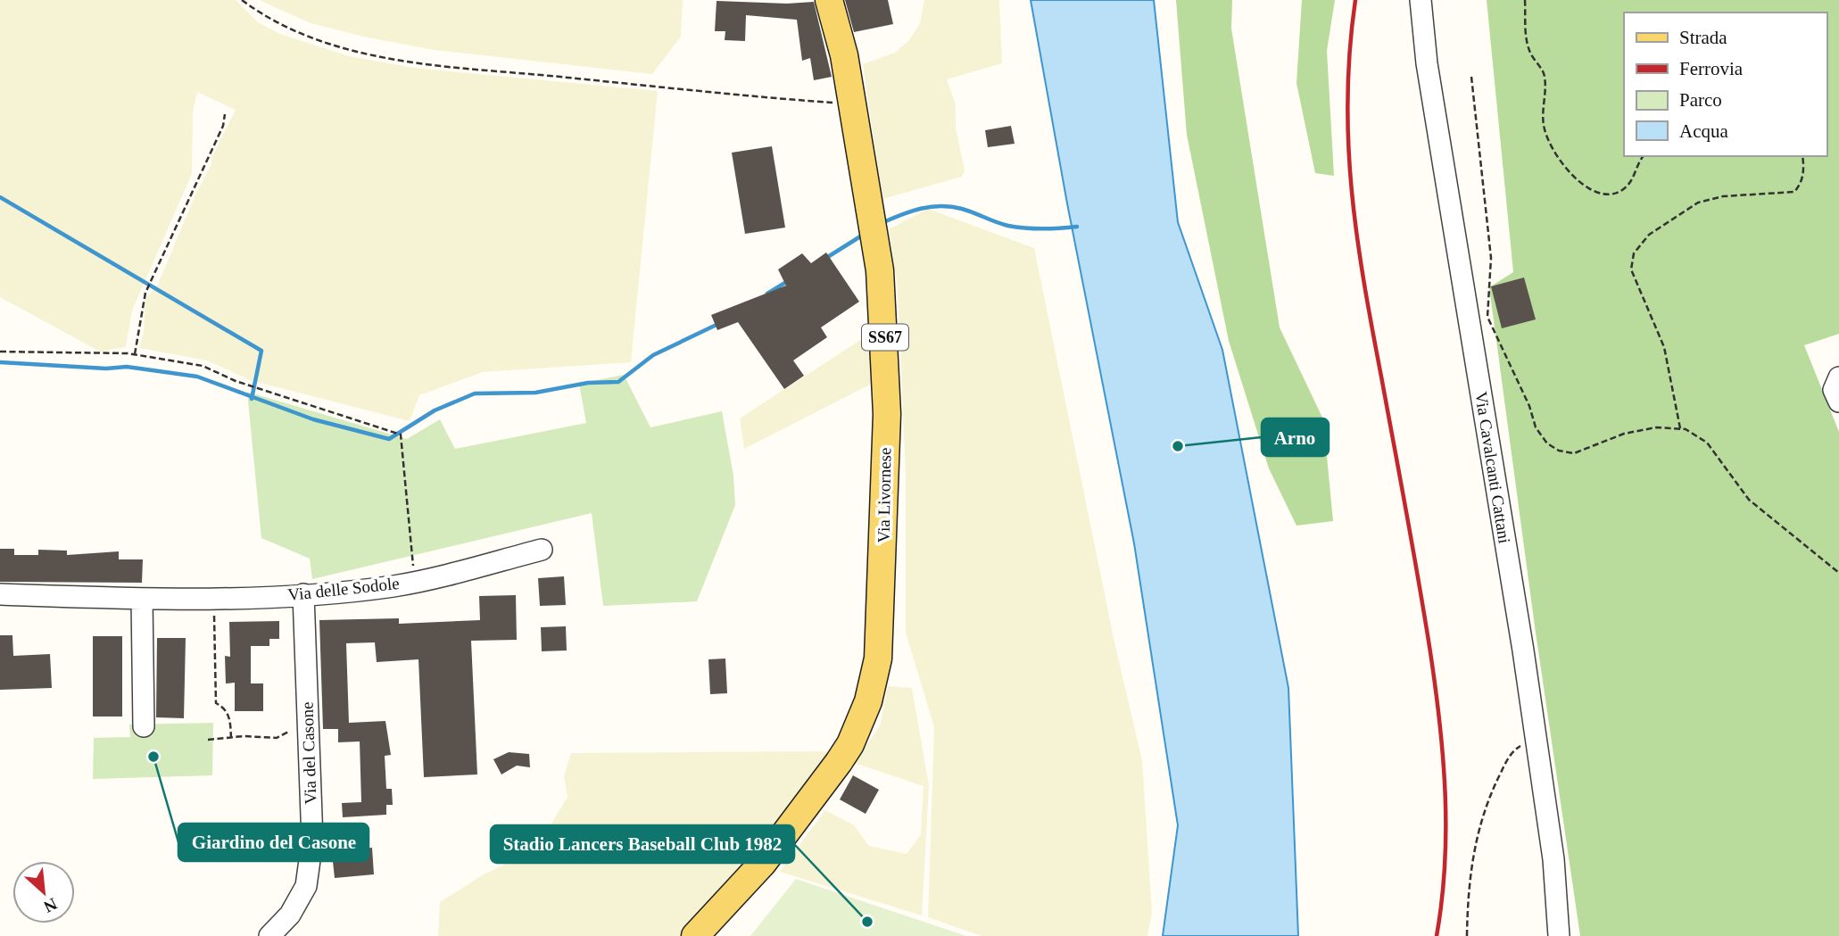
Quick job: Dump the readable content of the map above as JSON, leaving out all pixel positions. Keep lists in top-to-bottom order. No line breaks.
{"streets":{"main road":["SS67","Via Livornese"],"street":["Via Cavalcanti Cattani","Via delle Sodole","Via del Casone"]},"crossings":[["Via delle Sodole","Via del Casone"]],"places":["Arno","Giardino del Casone","Stadio Lancers Baseball Club 1982"],"legend":["Strada","Ferrovia","Parco","Acqua"],"north":"bottom right"}
